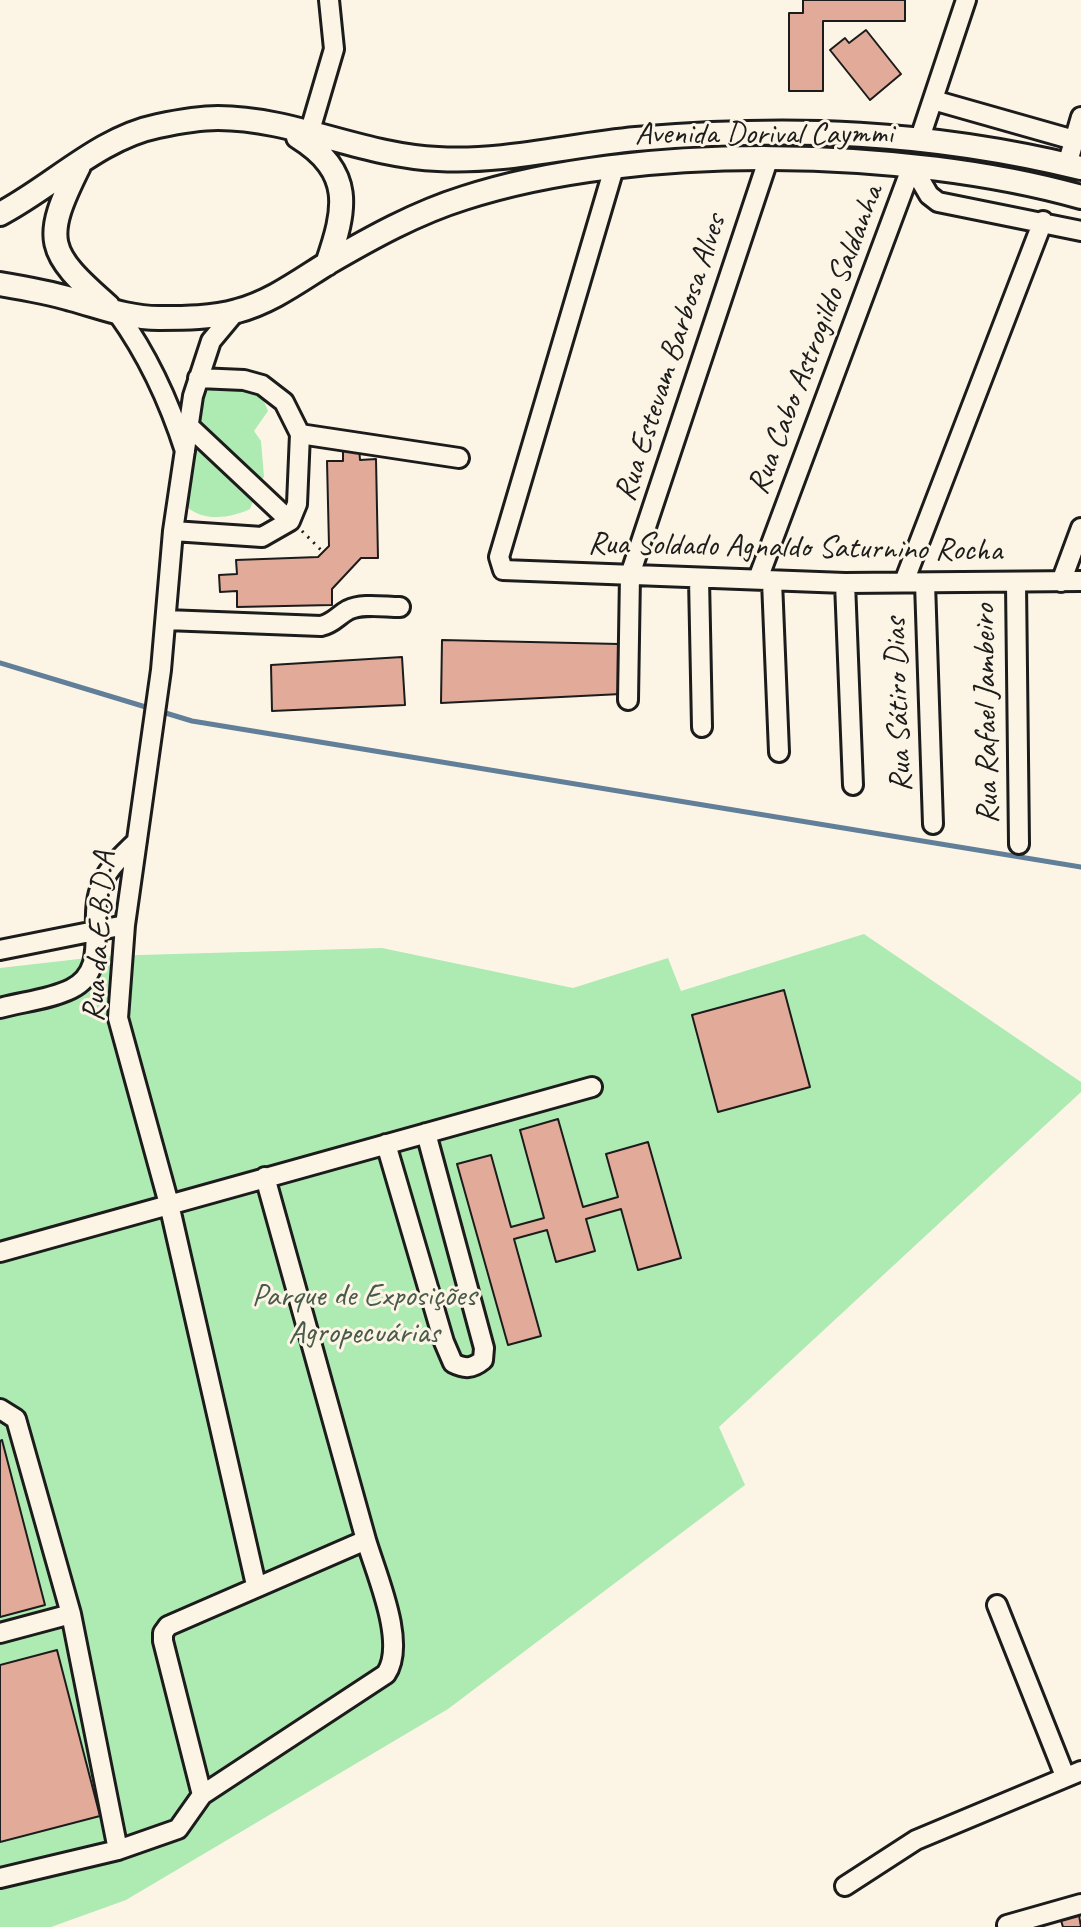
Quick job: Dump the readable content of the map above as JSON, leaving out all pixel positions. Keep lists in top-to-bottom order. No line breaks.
{"streets":{"main road":["Avenida Dorival Caymmi"],"street":["Rua Cabo Astrogildo Saldanha","Rua Estevam Barbosa Alves","Rua Soldado Agnaldo Saturnino Rocha","Rua Sátiro Dias","Rua Rafael Jambeiro","Rua da E.B.D.A"]},"crossings":[["Avenida Dorival Caymmi","Rua Cabo Astrogildo Saldanha"],["Avenida Dorival Caymmi","Rua Estevam Barbosa Alves"],["Avenida Dorival Caymmi","Rua Soldado Agnaldo Saturnino Rocha"],["Avenida Dorival Caymmi","Rua da E.B.D.A"],["Rua Cabo Astrogildo Saldanha","Rua Soldado Agnaldo Saturnino Rocha"],["Rua Estevam Barbosa Alves","Rua Soldado Agnaldo Saturnino Rocha"],["Rua Soldado Agnaldo Saturnino Rocha","Rua Sátiro Dias"],["Rua Soldado Agnaldo Saturnino Rocha","Rua Rafael Jambeiro"]],"parks":["Parque de Exposições Agropecuárias"]}
